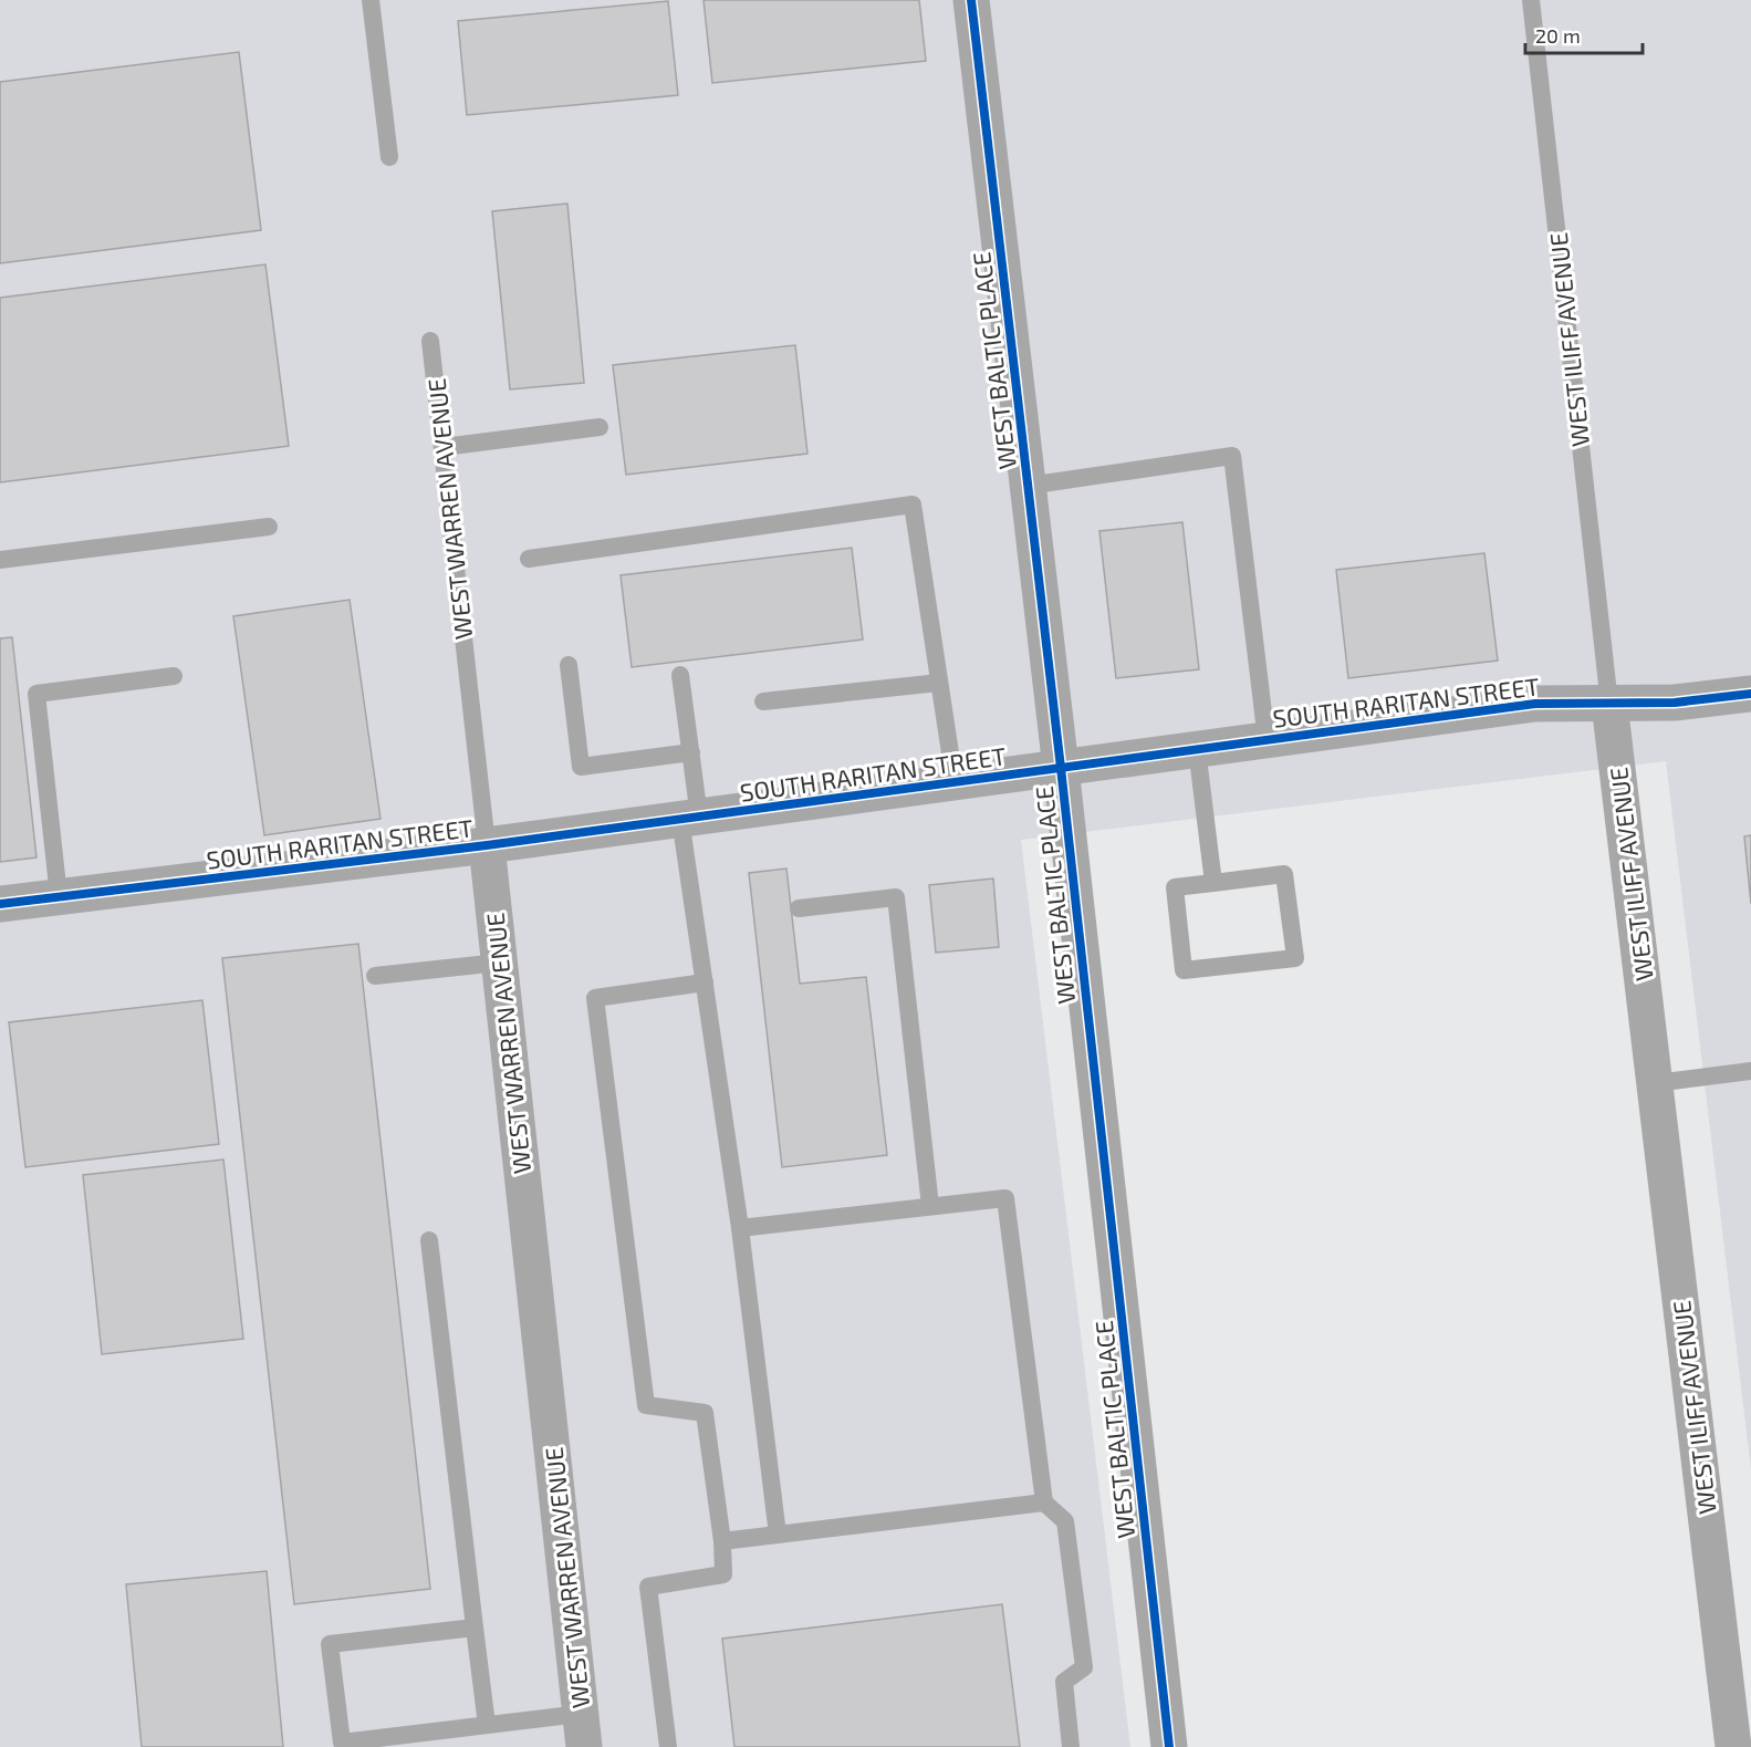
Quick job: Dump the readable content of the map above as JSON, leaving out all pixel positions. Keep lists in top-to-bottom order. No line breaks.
{"streets":{"street":["WEST ILIFF AVENUE","WEST BALTIC PLACE","WEST WARREN AVENUE","SOUTH RARITAN STREET"]},"crossings":[["WEST ILIFF AVENUE","SOUTH RARITAN STREET"],["WEST BALTIC PLACE","SOUTH RARITAN STREET"],["WEST WARREN AVENUE","SOUTH RARITAN STREET"]],"scale_bar":"20 m"}
